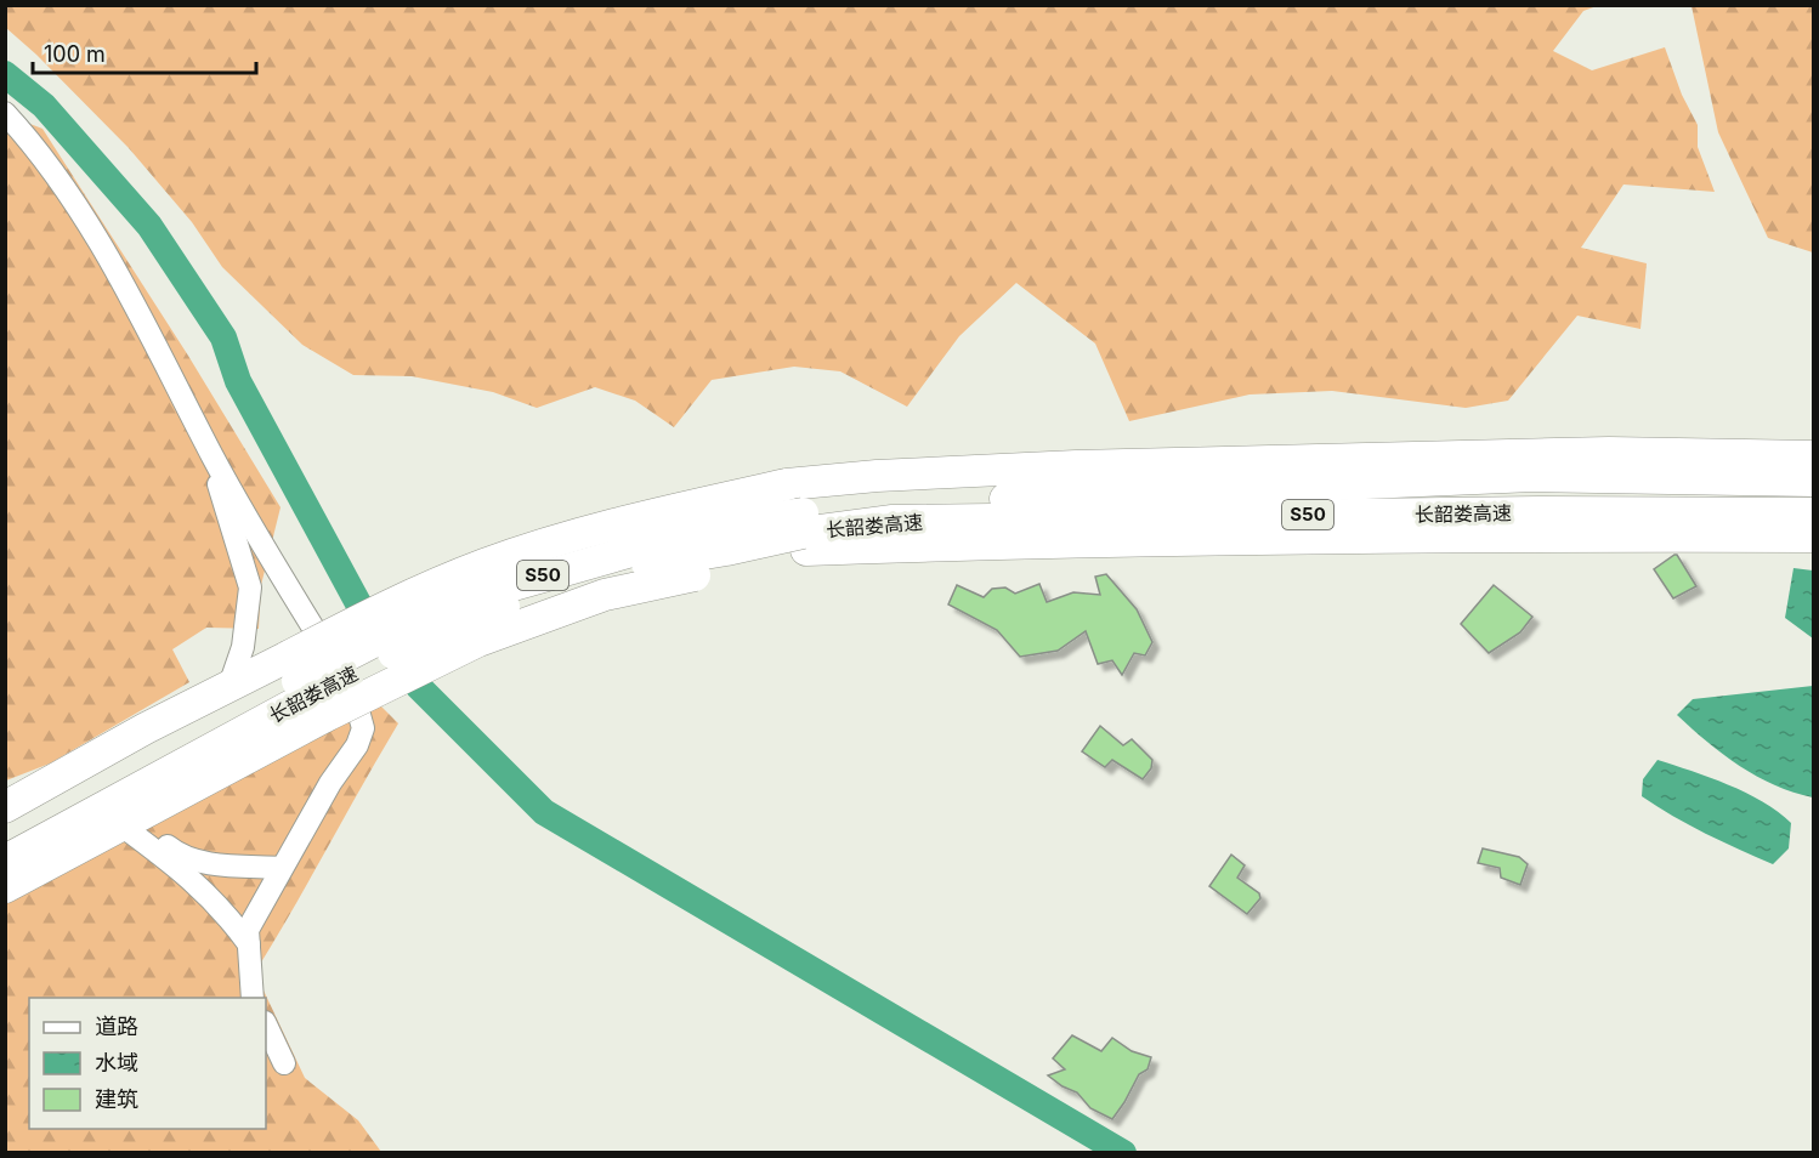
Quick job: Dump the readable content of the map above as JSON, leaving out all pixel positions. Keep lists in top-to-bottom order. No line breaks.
{"streets":{"highway":["长韶娄高速","S50"]},"legend":["道路","水域","建筑"],"scale_bar":"100 m"}
